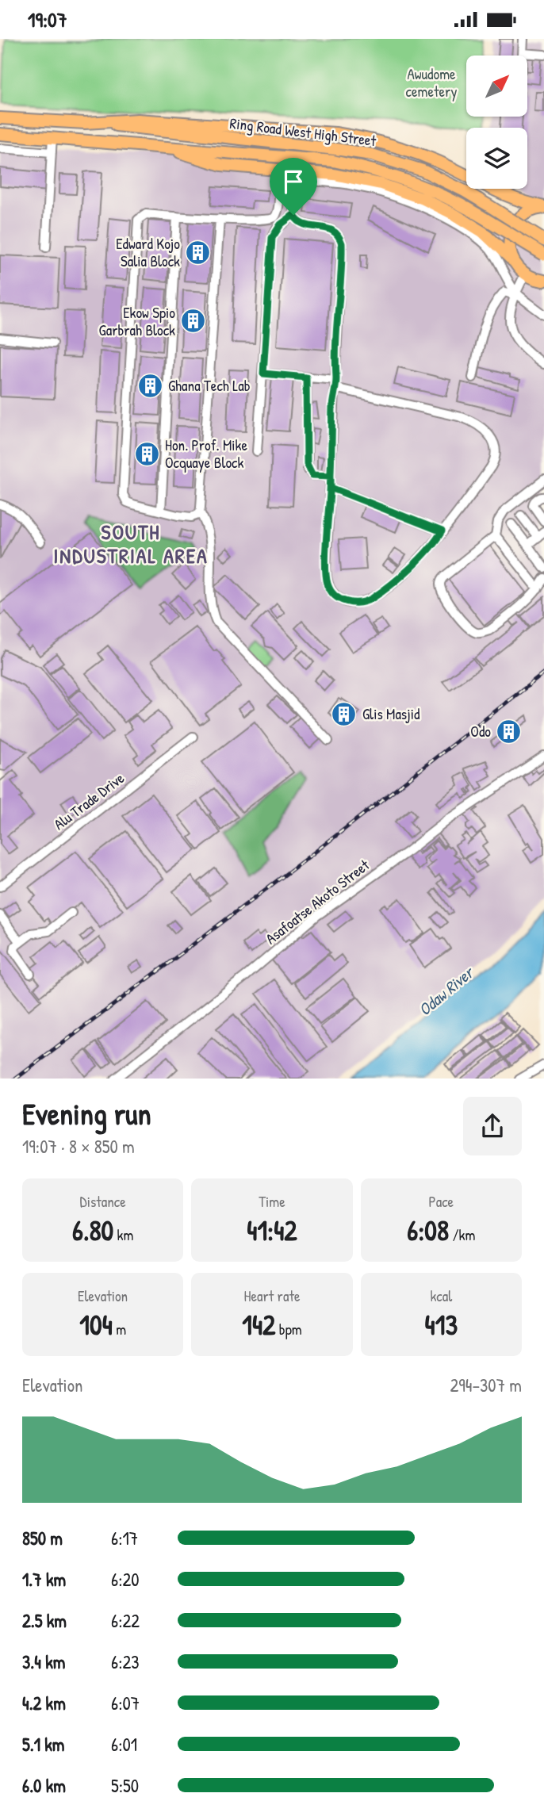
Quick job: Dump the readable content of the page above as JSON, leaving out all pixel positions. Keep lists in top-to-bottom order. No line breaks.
{"streets":{"main road":["Ring Road West High Street"],"street":["Alu Trade Drive","Asafoatse Akoto Street"]},"districts":["SOUTH INDUSTRIAL AREA"],"water":["Odaw River"],"parks":["Awudome cemetery"],"places":{"building":["Edward Kojo Salia Block","Ekow Spio Garbrah Block","Ghana Tech Lab","Hon. Prof. Mike Ocquaye Block","Glis Masjid","Odo"]},"north":"top right","page":{"status":"19:07","heading":["Evening run","19:07 · 8 × 850 m"],"stats":[["Distance","6.80 km"],["Time","41:42"],["Pace","6:08 /km"],["Elevation","104 m"],["Heart rate","142 bpm"],["kcal","413"]],"chart":["Elevation","294–307 m"],"list":[{"name":"850 m","note":"6:17"},{"name":"1.7 km","note":"6:20"},{"name":"2.5 km","note":"6:22"},{"name":"3.4 km","note":"6:23"},{"name":"4.2 km","note":"6:07"},{"name":"5.1 km","note":"6:01"},{"name":"6.0 km","note":"5:50"}]}}
